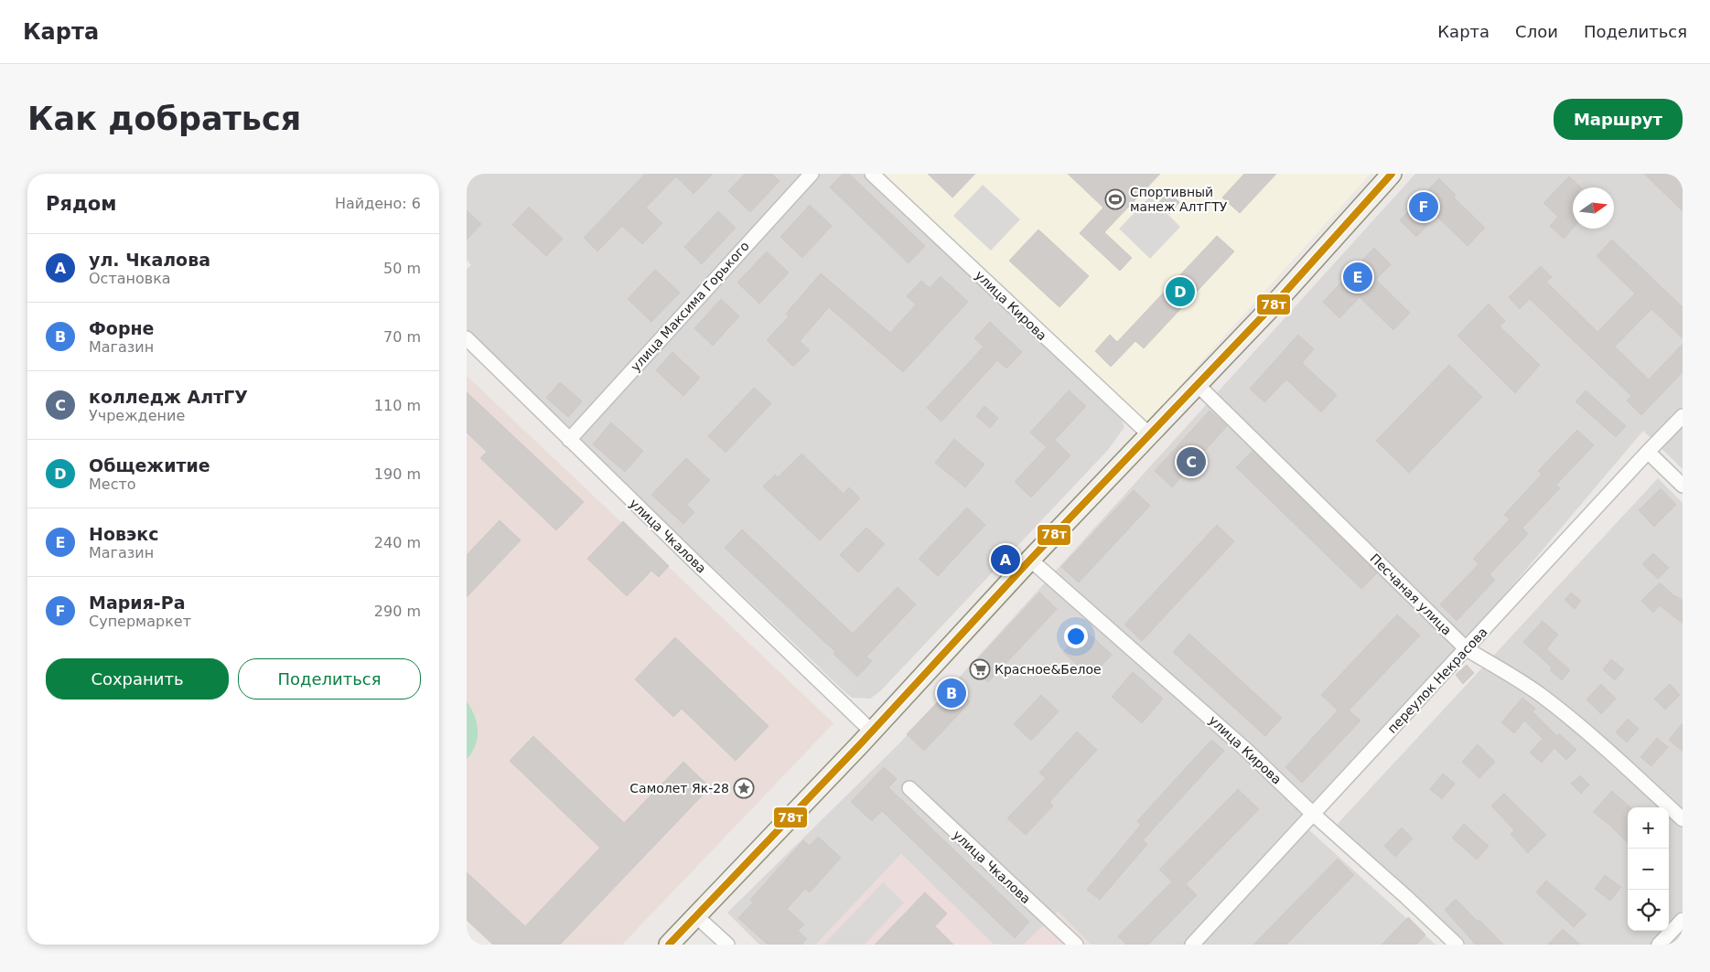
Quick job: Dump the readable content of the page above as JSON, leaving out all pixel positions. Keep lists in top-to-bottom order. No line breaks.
{"streets":{"street":["улица Кирова","улица Максима Горького","улица Чкалова","Песчаная улица","переулок Некрасова"]},"crossings":[["улица Кирова","переулок Некрасова"],["улица Максима Горького","улица Чкалова"],["Песчаная улица","переулок Некрасова"]],"places":{"sports":["Спортивный манеж АлтГТУ"],"supermarket":["Красное&Белое"],"place":["Самолет Як-28"]},"lines":["transit line 78т"],"north":"right","page":{"header":"Карта","nav":["Карта","Слои","Поделиться"],"buttons":["Маршрут",["Сохранить","Поделиться"]],"title":"Как добраться","heading":["Рядом","Найдено: 6"],"pins":["F","E","D","C","A","B"],"list":[{"mark":"A","name":"ул. Чкалова","note":"Остановка","value":"50 m"},{"mark":"B","name":"Форне","note":"Магазин","value":"70 m"},{"mark":"C","name":"колледж АлтГУ","note":"Учреждение","value":"110 m"},{"mark":"D","name":"Общежитие","note":"Место","value":"190 m"},{"mark":"E","name":"Новэкс","note":"Магазин","value":"240 m"},{"mark":"F","name":"Мария-Ра","note":"Супермаркет","value":"290 m"}],"map_buttons":["+","−"]}}
